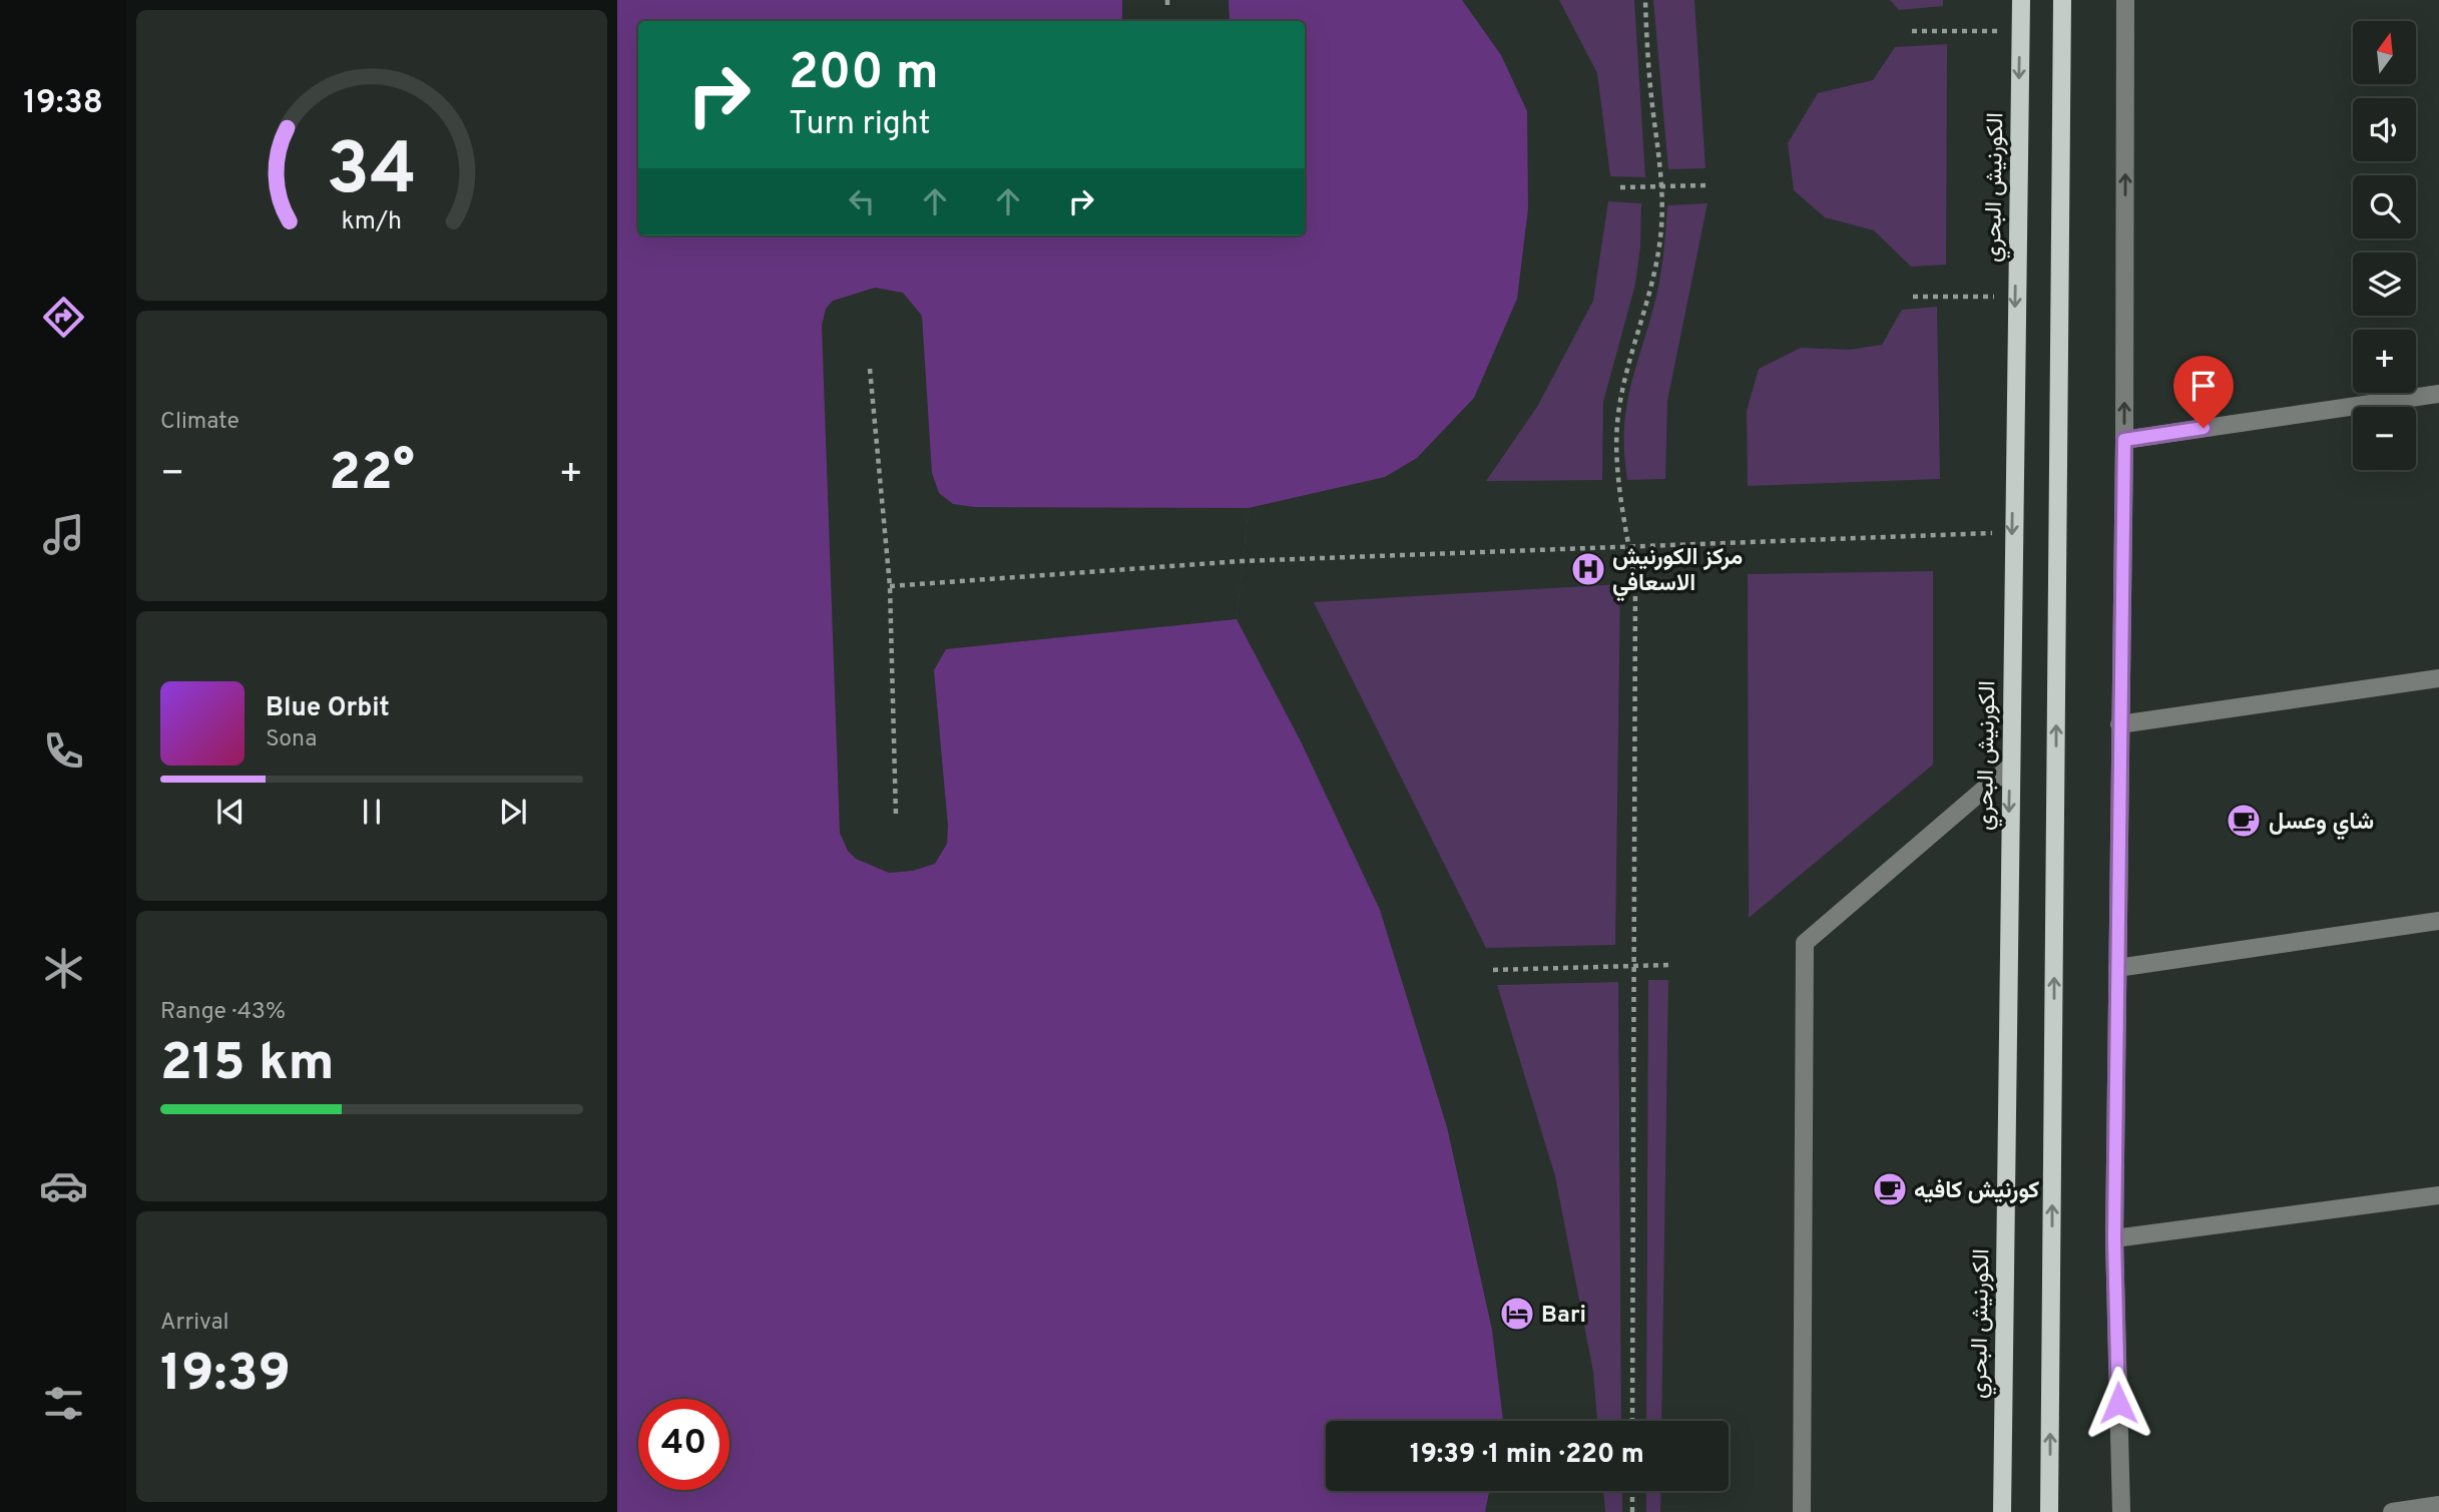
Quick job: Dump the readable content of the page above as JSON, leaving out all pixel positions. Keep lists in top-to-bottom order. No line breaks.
{"streets":{"main road":["الكورنيش البحري"]},"places":{"hospital":["مركز الكورنيش الاسعافي"],"cafe":["شاي وعسل","كورنيش كافيه"],"hotel":["Bari"]},"north":"top","page":{"tabs":"19:38","map_buttons":["+","−"],"turn":["200 m","Turn right"],"tile":["Climate",["Range · 43%","215 km"],["Arrival","19:39"]],"heat":["−","22°","+"],"song":["Blue Orbit","Sona"],"limit":"40","trip":"19:39 · 1 min · 220 m","gauge":["34","km/h"]}}
